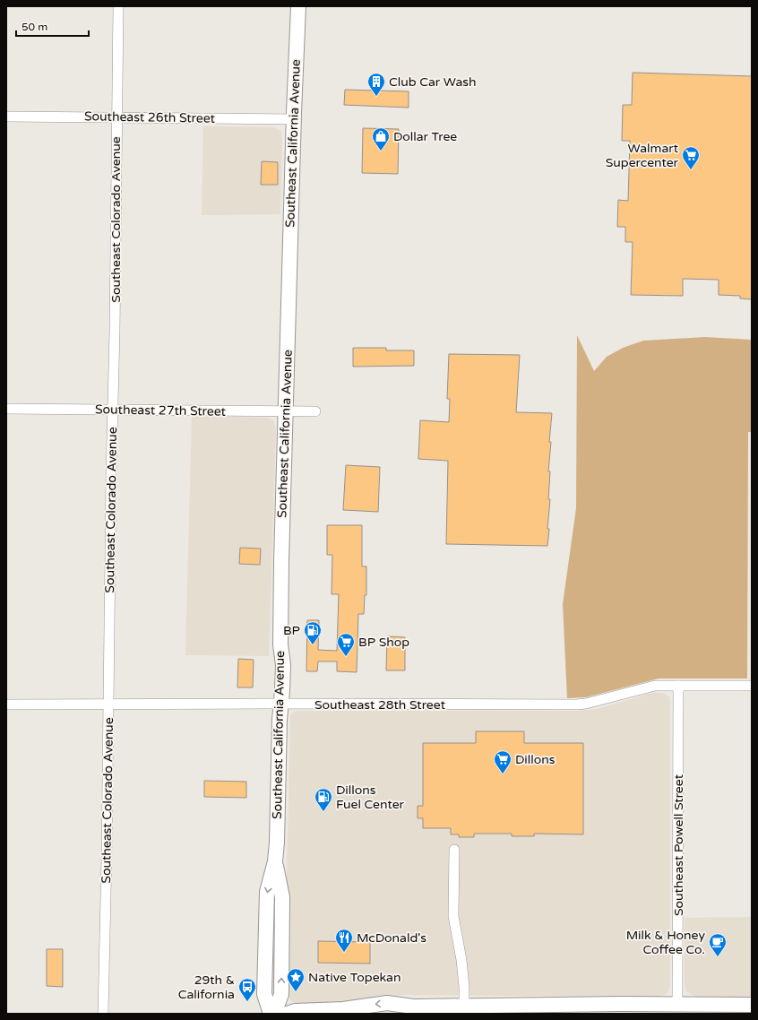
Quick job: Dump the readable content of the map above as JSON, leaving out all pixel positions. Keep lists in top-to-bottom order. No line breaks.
{"streets":{"main road":["Southeast California Avenue"],"street":["Southeast 26th Street","Southeast Colorado Avenue","Southeast 27th Street","Southeast 28th Street","Southeast Powell Street"]},"crossings":[["Southeast 26th Street","Southeast California Avenue"],["Southeast 26th Street","Southeast Colorado Avenue"],["Southeast California Avenue","Southeast 27th Street"],["Southeast California Avenue","Southeast 28th Street"],["Southeast Colorado Avenue","Southeast 27th Street"],["Southeast Colorado Avenue","Southeast 28th Street"],["Southeast 28th Street","Southeast Powell Street"]],"places":{"building":["Club Car Wash"],"shop":["Dollar Tree"],"supermarket":["Walmart Supercenter","BP Shop","Dillons"],"fuel station":["BP","Dillons Fuel Center"],"restaurant":["McDonald's"],"cafe":["Milk & Honey Coffee Co."],"place":["Native Topekan"],"bus stop":["29th & California"]},"scale_bar":"50 m"}
